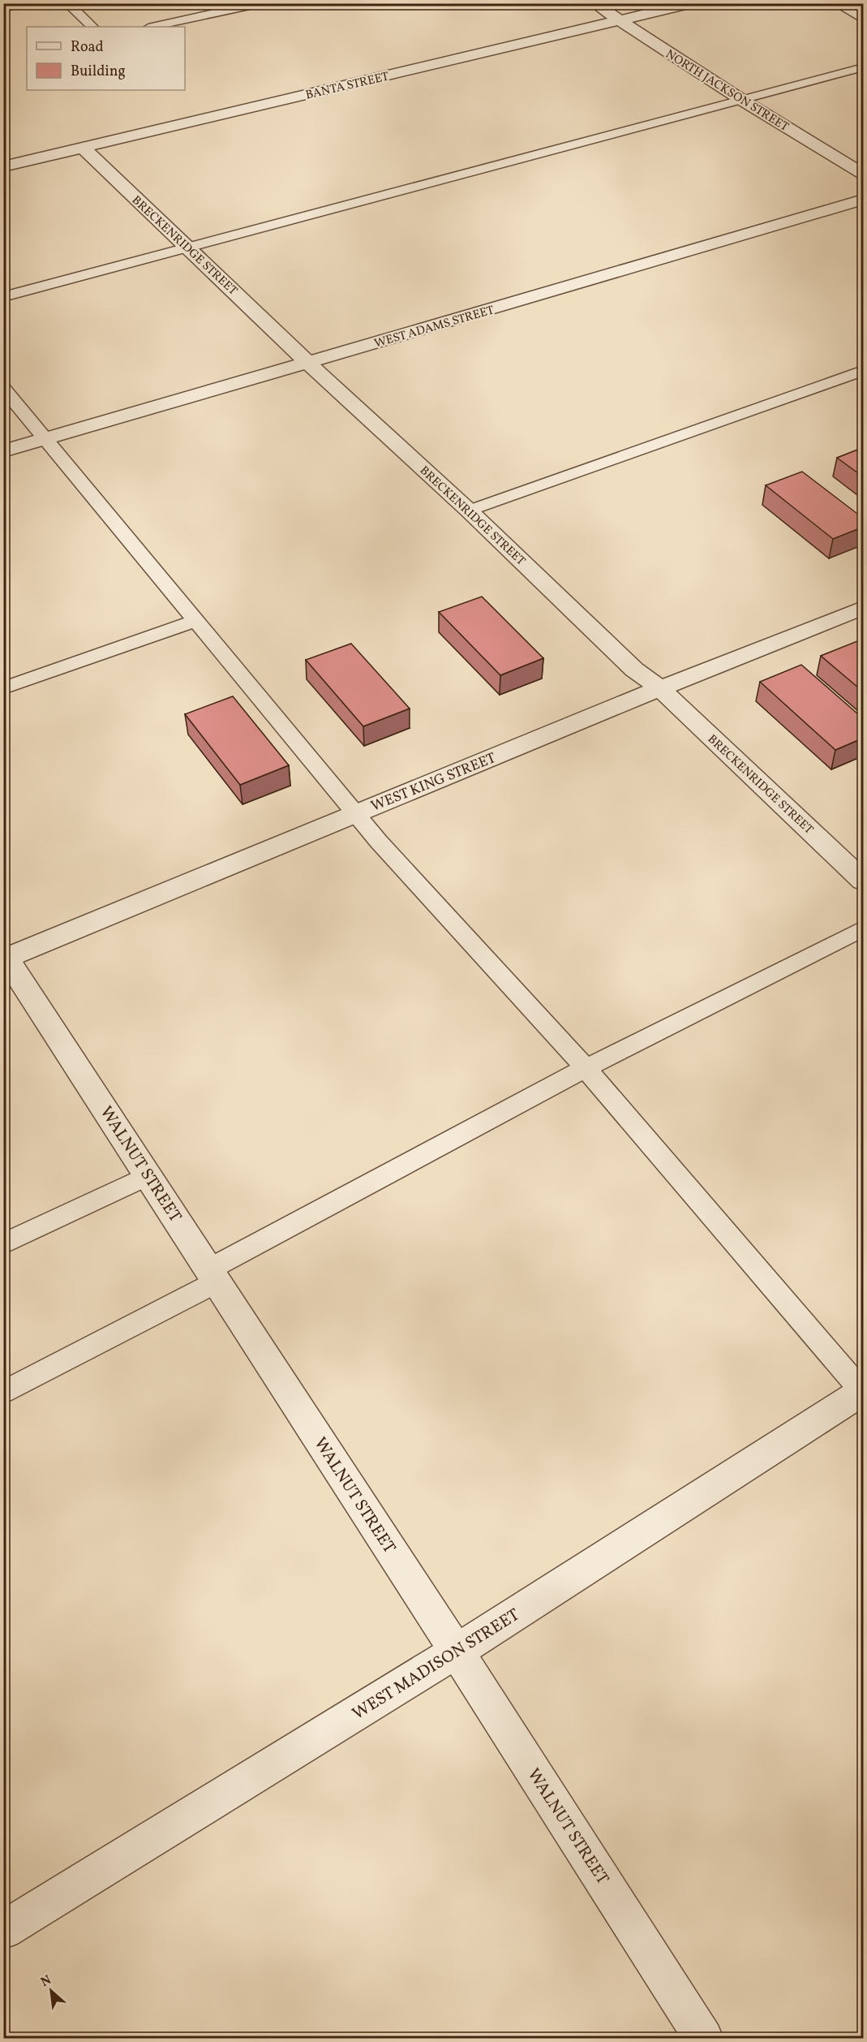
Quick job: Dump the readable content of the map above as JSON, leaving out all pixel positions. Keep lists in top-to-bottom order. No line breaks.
{"streets":{"street":["BANTA STREET","NORTH JACKSON STREET","BRECKENRIDGE STREET","WEST ADAMS STREET","WEST KING STREET","WALNUT STREET","WEST MADISON STREET"]},"crossings":[["BANTA STREET","NORTH JACKSON STREET"],["BANTA STREET","BRECKENRIDGE STREET"],["BRECKENRIDGE STREET","WEST ADAMS STREET"],["BRECKENRIDGE STREET","WEST KING STREET"],["WEST KING STREET","WALNUT STREET"],["WALNUT STREET","WEST MADISON STREET"]],"legend":["Road","Building"],"north":"top left"}
